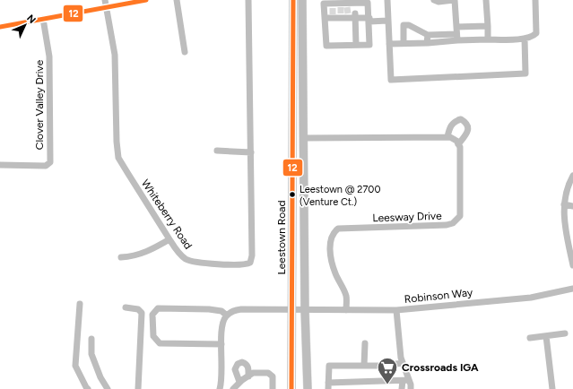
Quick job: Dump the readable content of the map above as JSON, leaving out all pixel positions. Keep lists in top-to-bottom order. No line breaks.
{"streets":{"main road":["Leestown Road"],"street":["Clover Valley Drive","Whiteberry Road","Leesway Drive","Robinson Way"]},"crossings":[["Leesway Drive","Robinson Way"],["Leestown Road","Robinson Way"]],"places":{"other":["Leestown @ 2700 (Venture Ct.)"],"supermarket":["Crossroads IGA"]},"lines":["transit line 12"],"north":"top right"}
